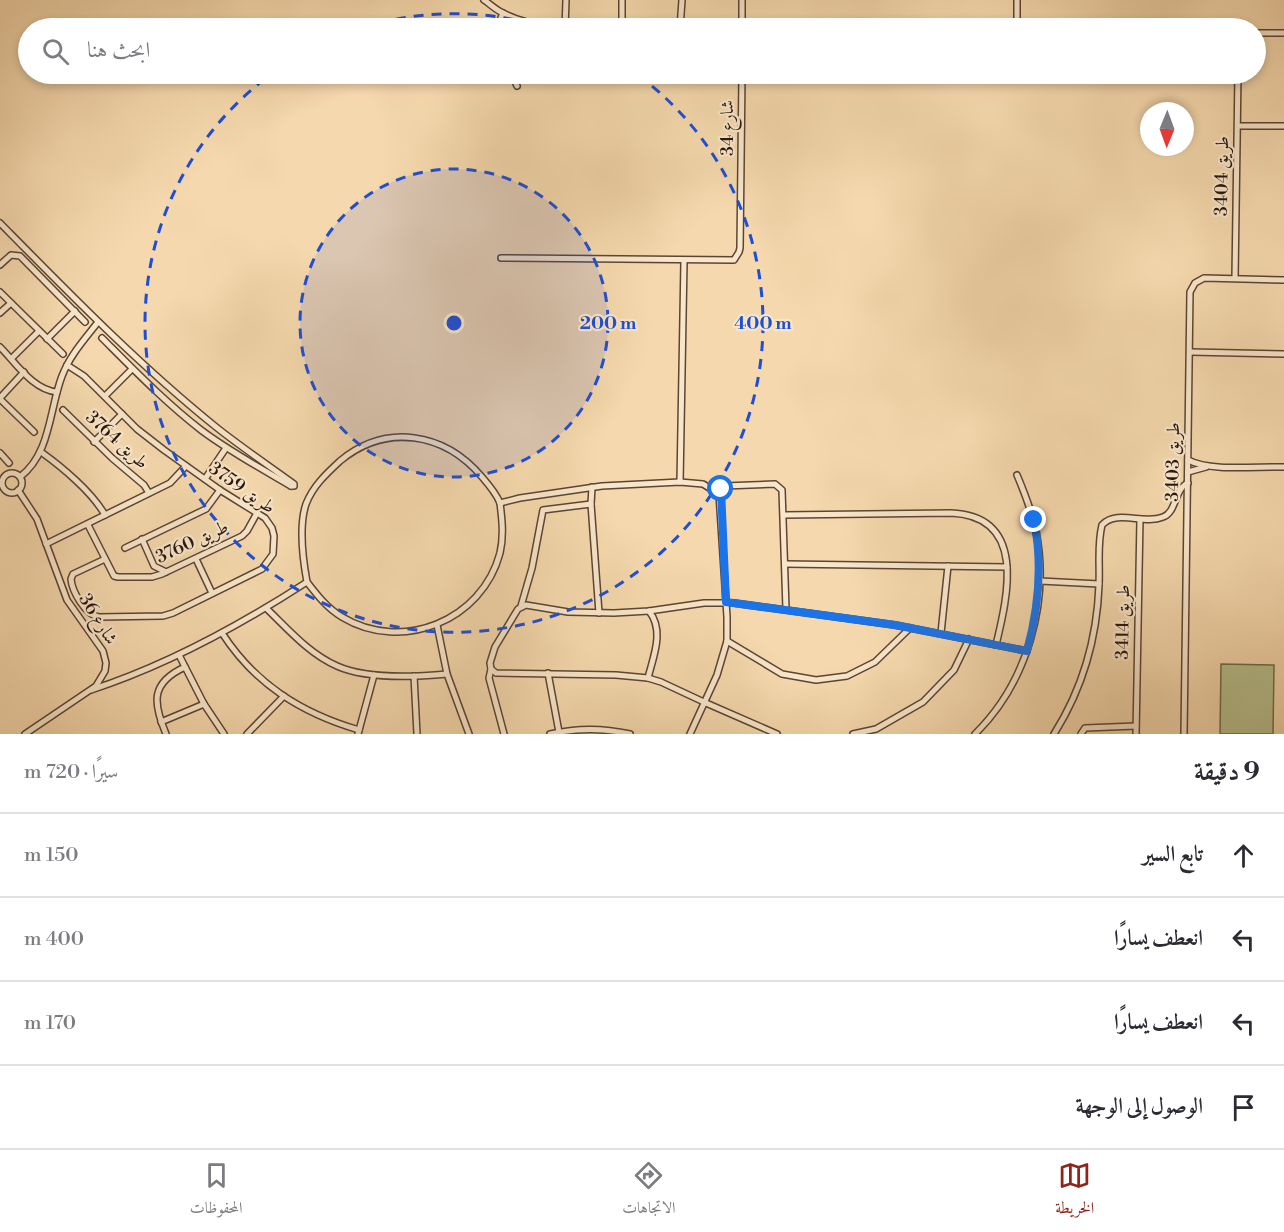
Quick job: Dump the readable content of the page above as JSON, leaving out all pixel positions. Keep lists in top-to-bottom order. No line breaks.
{"streets":{"street":["شارع 34","طريق 3404","طريق 3764","طريق 3403","طريق 3759","طريق 3760","شارع 36","طريق 3414"]},"crossings":[["طريق 3404","طريق 3403"],["طريق 3759","طريق 3760"]],"north":"bottom","page":{"search":"ابحث هنا","heading":["9 دقيقة","سيرًا · 720 m"],"list":[["تابع السير","150 m"],["انعطف يسارًا","400 m"],["انعطف يسارًا","170 m"],"الوصول إلى الوجهة"],"nav":["الخريطة","الاتجاهات","المحفوظات"]},"rings":["200 m","400 m"]}
